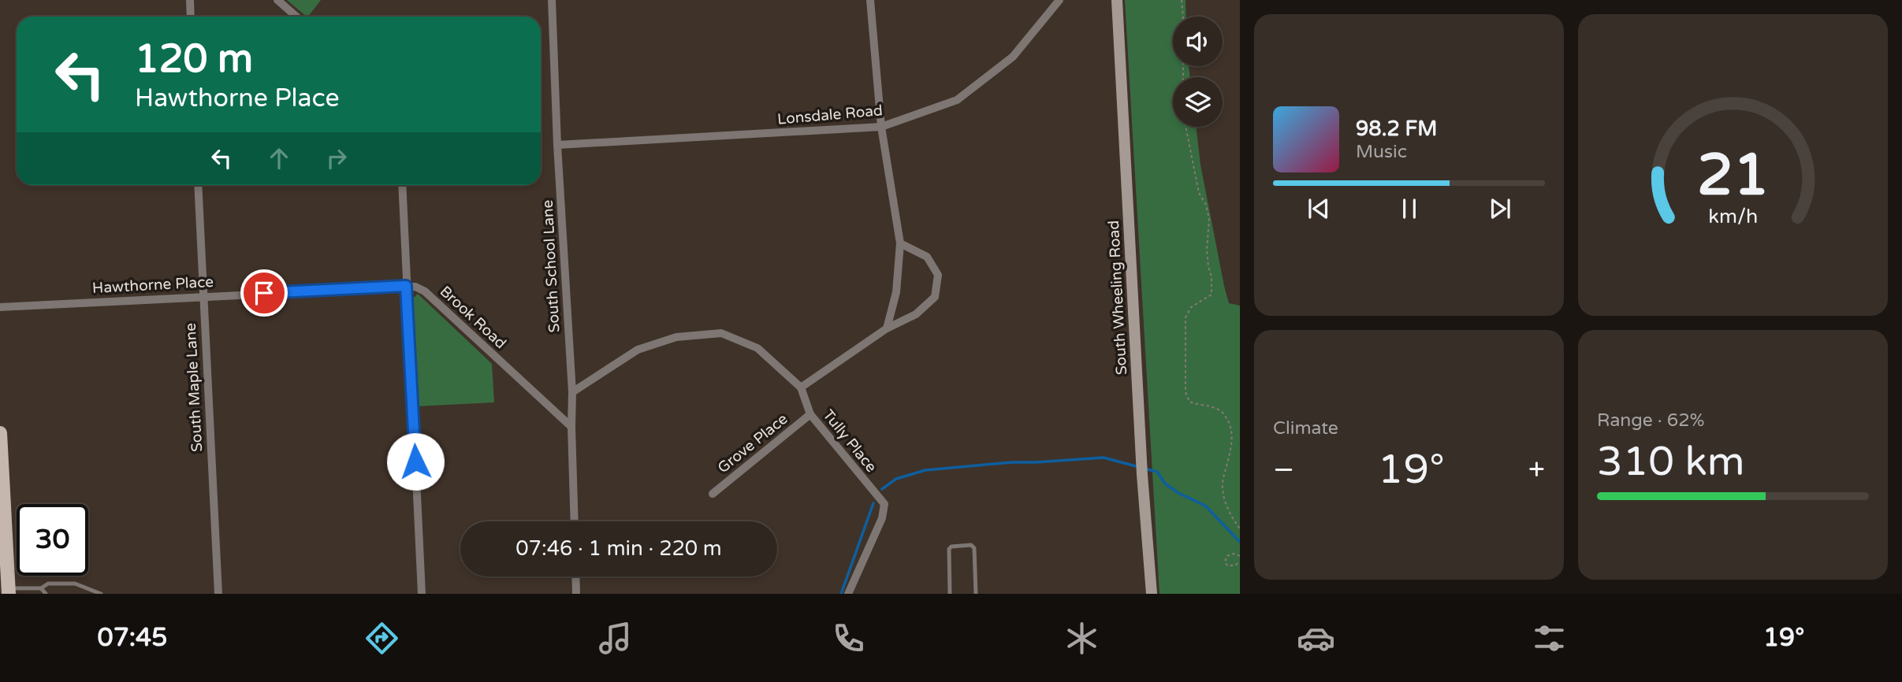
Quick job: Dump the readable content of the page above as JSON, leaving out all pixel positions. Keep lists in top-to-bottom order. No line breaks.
{"streets":{"street":["Lonsdale Road","South School Lane","Hawthorne Place","South Wheeling Road","Brook Road","South Maple Lane","Tully Place","Grove Place"]},"crossings":[["Lonsdale Road","South School Lane"],["South School Lane","Brook Road"],["South School Lane","Tully Place"],["Hawthorne Place","Brook Road"],["Hawthorne Place","South Maple Lane"],["Tully Place","Grove Place"]],"page":{"turn":["120 m","Hawthorne Place"],"song":["98.2 FM","Music"],"tile":["Climate",["Range · 62%","310 km"]],"heat":["−","19°","+"],"limit":"30","trip":"07:46 · 1 min · 220 m","tabs":["07:45","19°"],"gauge":["21","km/h"]}}
